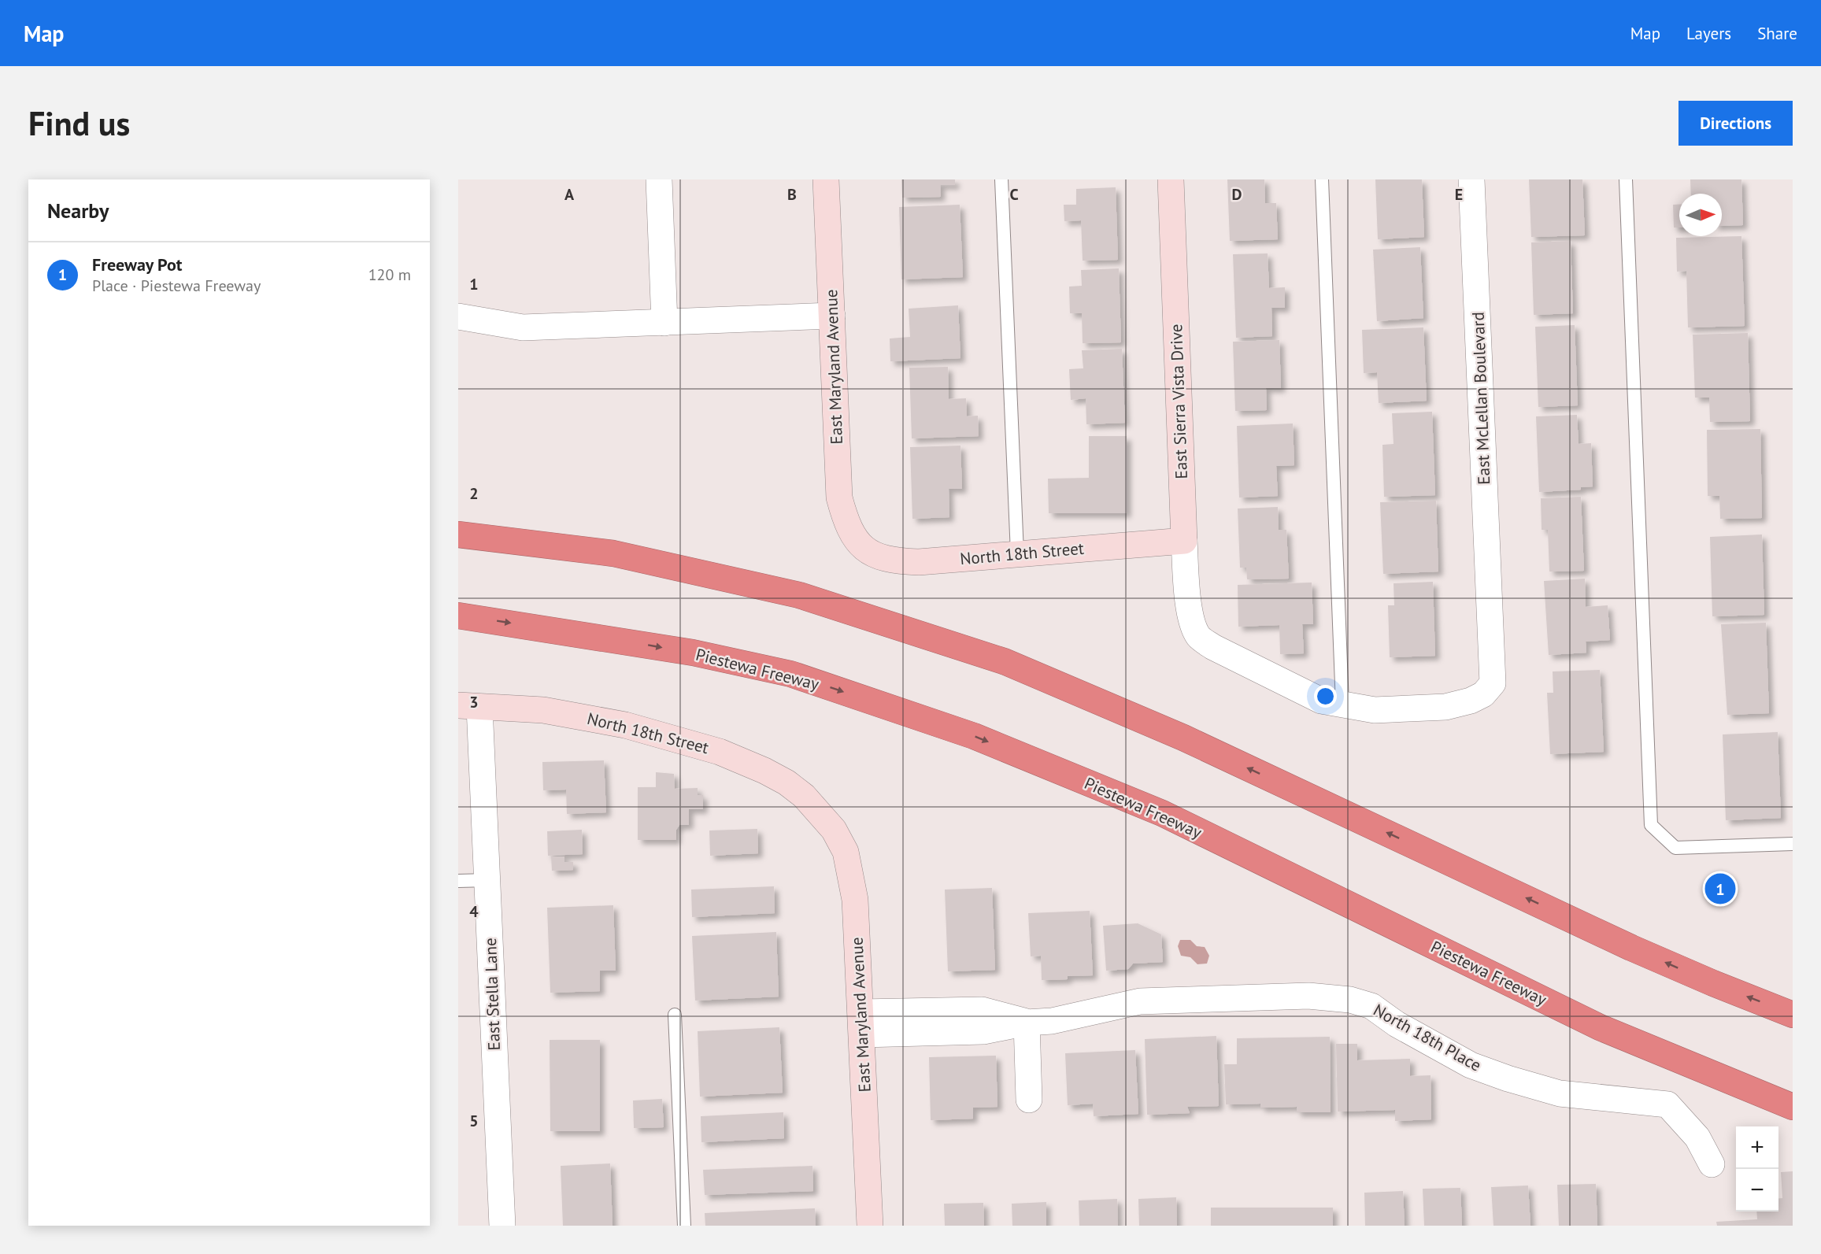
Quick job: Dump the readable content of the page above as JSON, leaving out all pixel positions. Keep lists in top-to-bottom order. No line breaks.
{"streets":{"highway":["Piestewa Freeway"],"street":["East Maryland Avenue","East McLellan Boulevard","East Sierra Vista Drive","North 18th Street","East Stella Lane","North 18th Place"]},"crossings":[["East Maryland Avenue","North 18th Street"],["East Maryland Avenue","North 18th Place"],["East McLellan Boulevard","East Sierra Vista Drive"],["East Sierra Vista Drive","North 18th Street"],["North 18th Street","East Stella Lane"]],"north":"right","page":{"header":"Map","nav":["Map","Layers","Share"],"buttons":"Directions","title":"Find us","heading":"Nearby","list":[{"mark":"1","name":"Freeway Pot","note":"Place · Piestewa Freeway","value":"120 m"}],"pins":"1","map_buttons":["+","−"]},"grid":{"columns":["A","B","C","D","E"],"rows":["1","2","3","4","5"]}}
